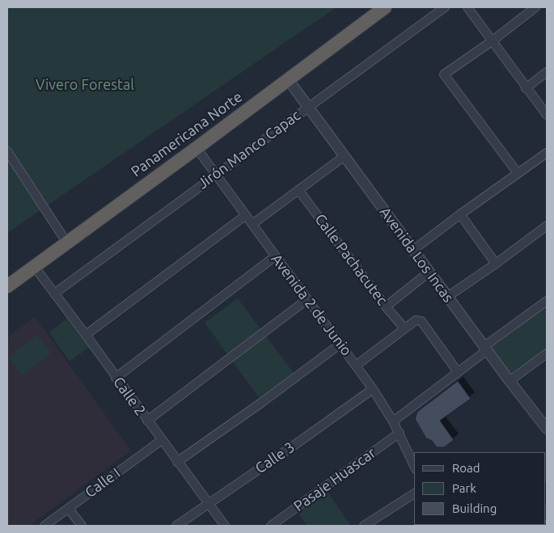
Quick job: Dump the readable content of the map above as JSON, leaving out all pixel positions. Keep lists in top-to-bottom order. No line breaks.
{"streets":{"highway":["Panamericana Norte"],"street":["Jirón Manco Capac","Avenida Los Incas","Calle Pachacutec","Avenida 2 de Junio","Calle 2","Calle 3","Pasaje Huascar","Calle I"]},"crossings":[["Panamericana Norte","Avenida Los Incas"],["Panamericana Norte","Avenida 2 de Junio"],["Panamericana Norte","Calle 2"],["Jirón Manco Capac","Avenida Los Incas"],["Jirón Manco Capac","Avenida 2 de Junio"],["Jirón Manco Capac","Calle 2"],["Avenida 2 de Junio","Calle 3"],["Avenida 2 de Junio","Pasaje Huascar"],["Calle 2","Calle 3"],["Calle 2","Calle I"]],"parks":["Vivero Forestal"],"legend":["Road","Park","Building"]}
